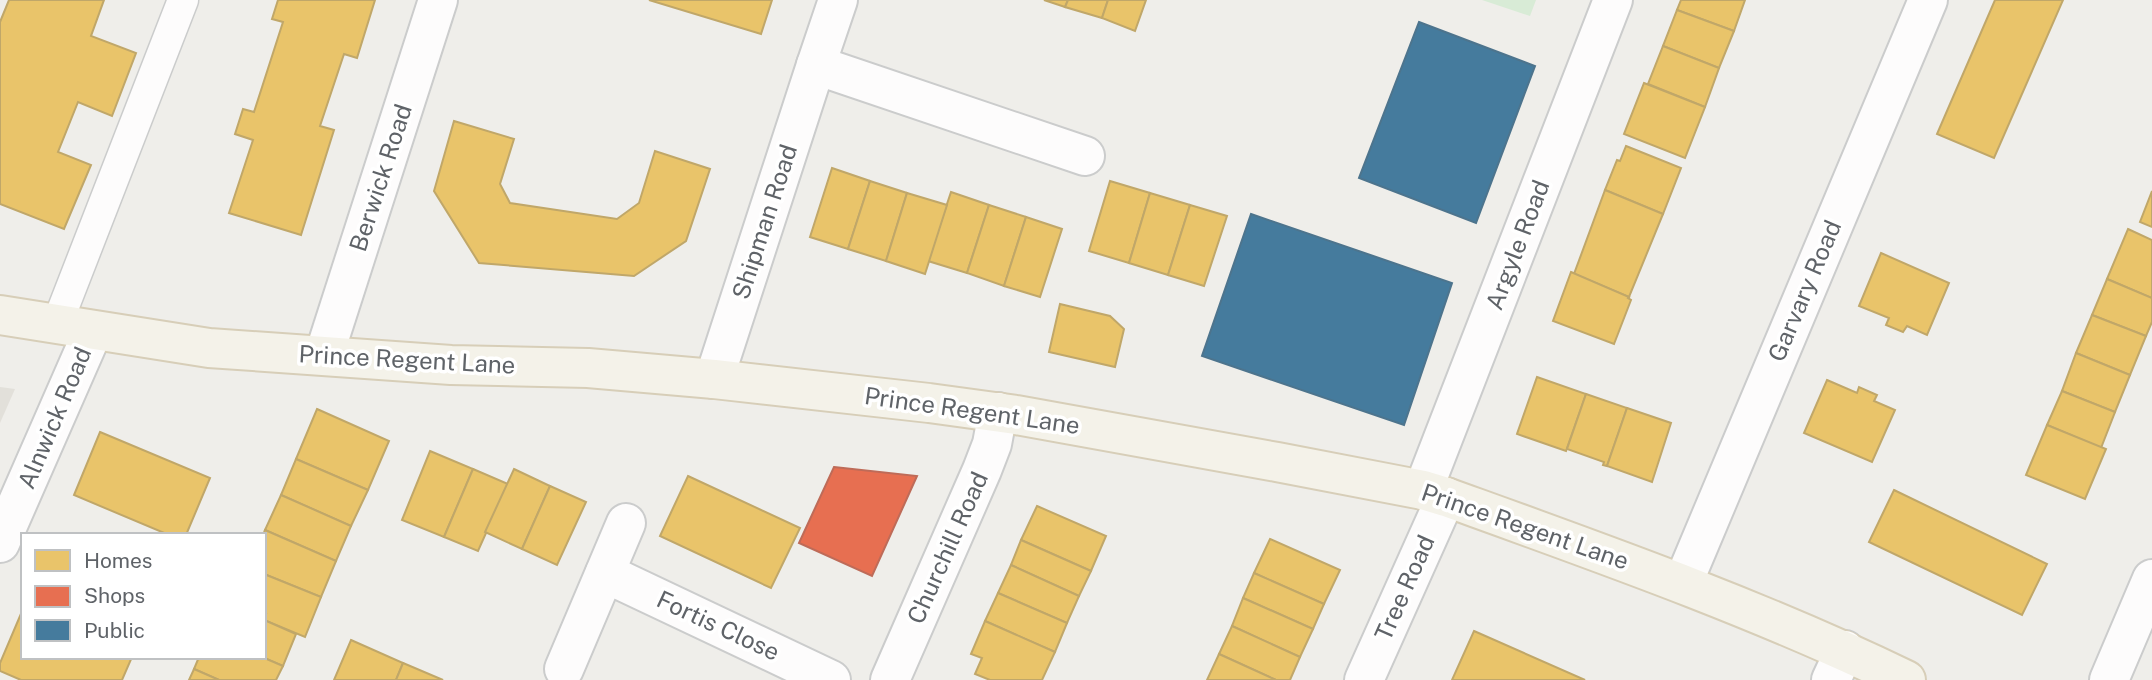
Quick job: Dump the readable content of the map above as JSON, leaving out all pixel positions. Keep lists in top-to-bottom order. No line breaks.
{"streets":{"main road":["Prince Regent Lane"],"street":["Berwick Road","Shipman Road","Argyle Road","Garvary Road","Alnwick Road","Churchill Road","Tree Road","Fortis Close"]},"crossings":[["Berwick Road","Prince Regent Lane"],["Shipman Road","Prince Regent Lane"],["Argyle Road","Prince Regent Lane"],["Argyle Road","Tree Road"],["Garvary Road","Prince Regent Lane"],["Prince Regent Lane","Alnwick Road"],["Prince Regent Lane","Churchill Road"],["Prince Regent Lane","Tree Road"]],"legend":["Homes","Shops","Public"]}
